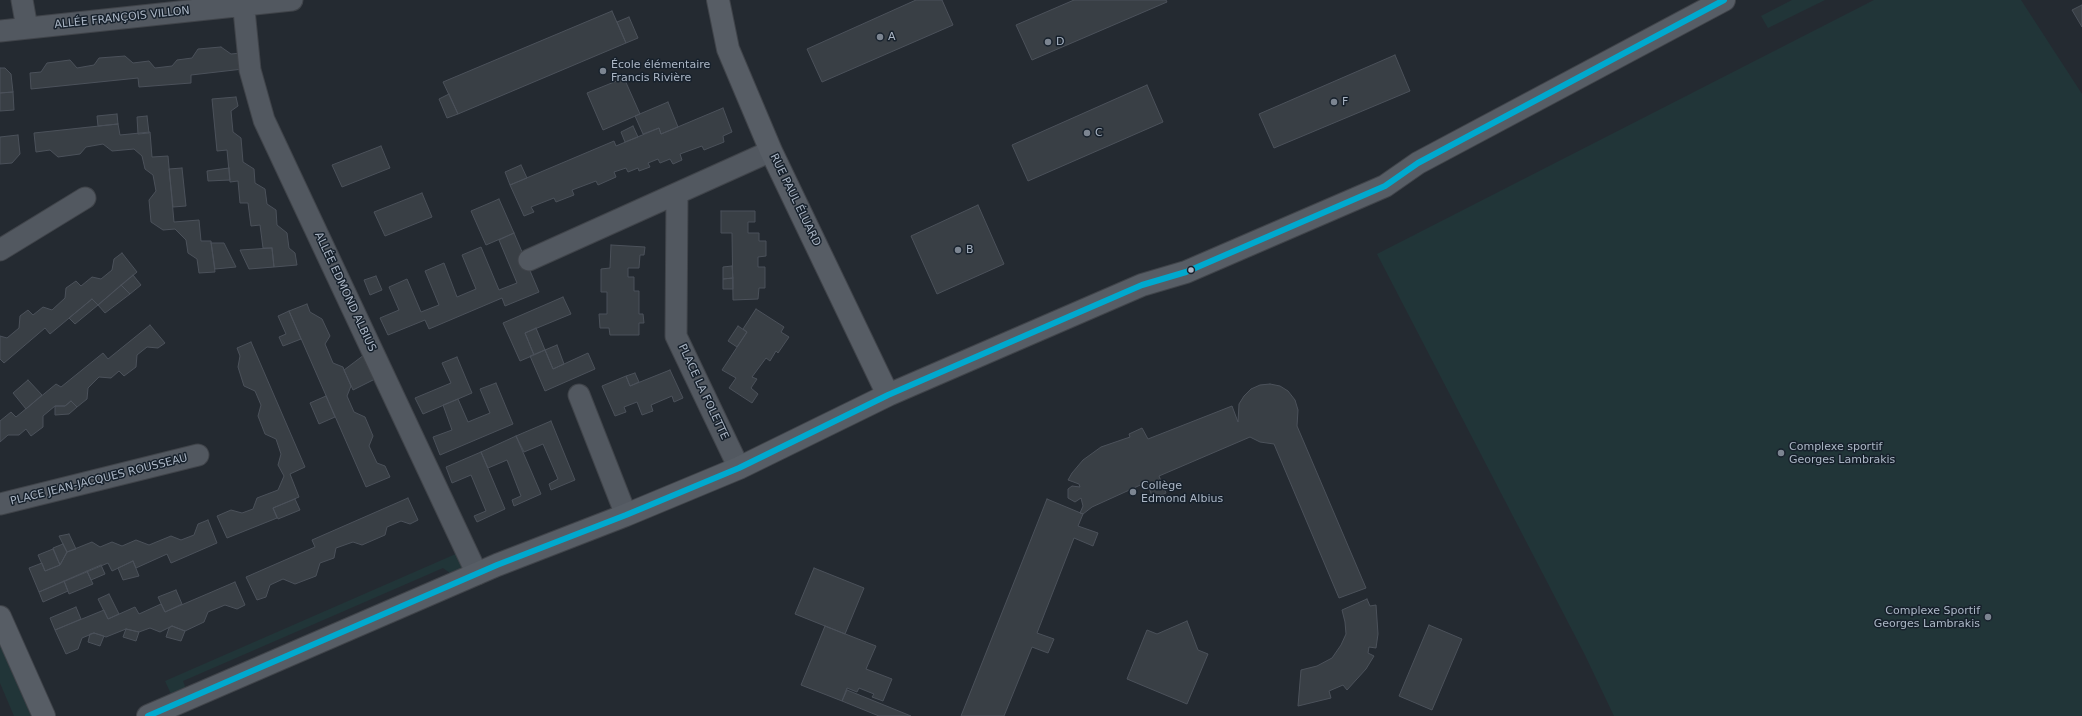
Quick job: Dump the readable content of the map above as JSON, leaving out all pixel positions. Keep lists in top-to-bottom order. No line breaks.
{"streets":{"street":["ALLÉE FRANÇOIS VILLON","RUE PAUL ÉLUARD","ALLÉE EDMOND ALBIUS","PLACE LA FOLETTE","PLACE JEAN-JACQUES ROUSSEAU"]},"crossings":[["ALLÉE FRANÇOIS VILLON","ALLÉE EDMOND ALBIUS"]],"places":["A","D","École élémentaire Francis Rivière","F","C","B","Complexe sportif Georges Lambrakis","Collège Edmond Albius","Complexe Sportif Georges Lambrakis"]}
